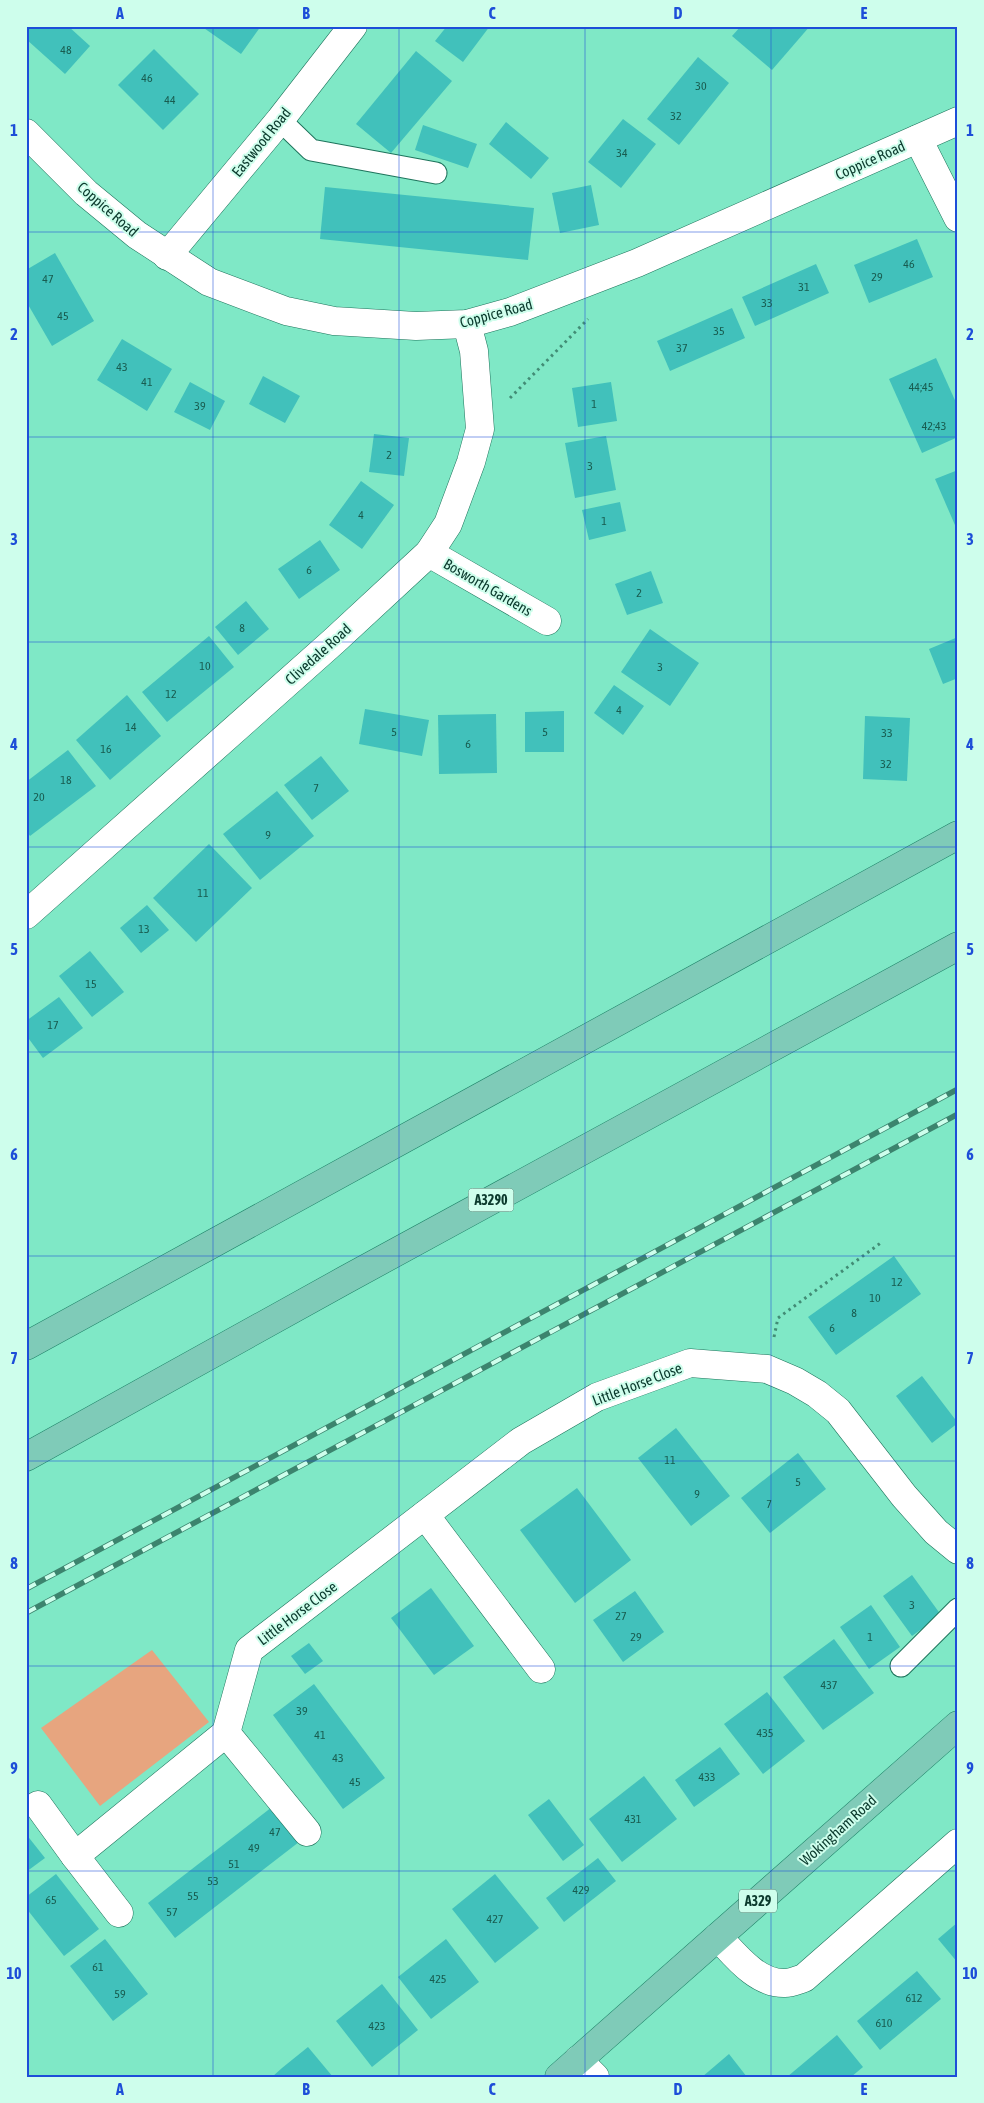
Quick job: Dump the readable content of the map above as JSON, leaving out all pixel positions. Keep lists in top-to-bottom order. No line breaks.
{"streets":{"main road":["A3290","Wokingham Road","A329"],"street":["Eastwood Road","Coppice Road","Bosworth Gardens","Clivedale Road","Little Horse Close"]},"crossings":[["Eastwood Road","Coppice Road"],["Coppice Road","Clivedale Road"],["Bosworth Gardens","Clivedale Road"]],"house_numbers":["48","46","30","44","32","34","46","29","47","31","33","45","35","37","43","41","44;45","1","39","42;43","2","3","4","1","6","2","8","10","3","12","4","14","5","5","33","6","16","32","18","7","20","9","11","13","15","17","12","10","8","6","11","5","9","7","3","27","29","1","437","39","435","41","43","433","45","431","47","49","51","53","429","55","65","57","427","61","425","59","612","610","423"],"grid":{"columns":["A","B","C","D","E"],"rows":["1","2","3","4","5","6","7","8","9","10"]}}
